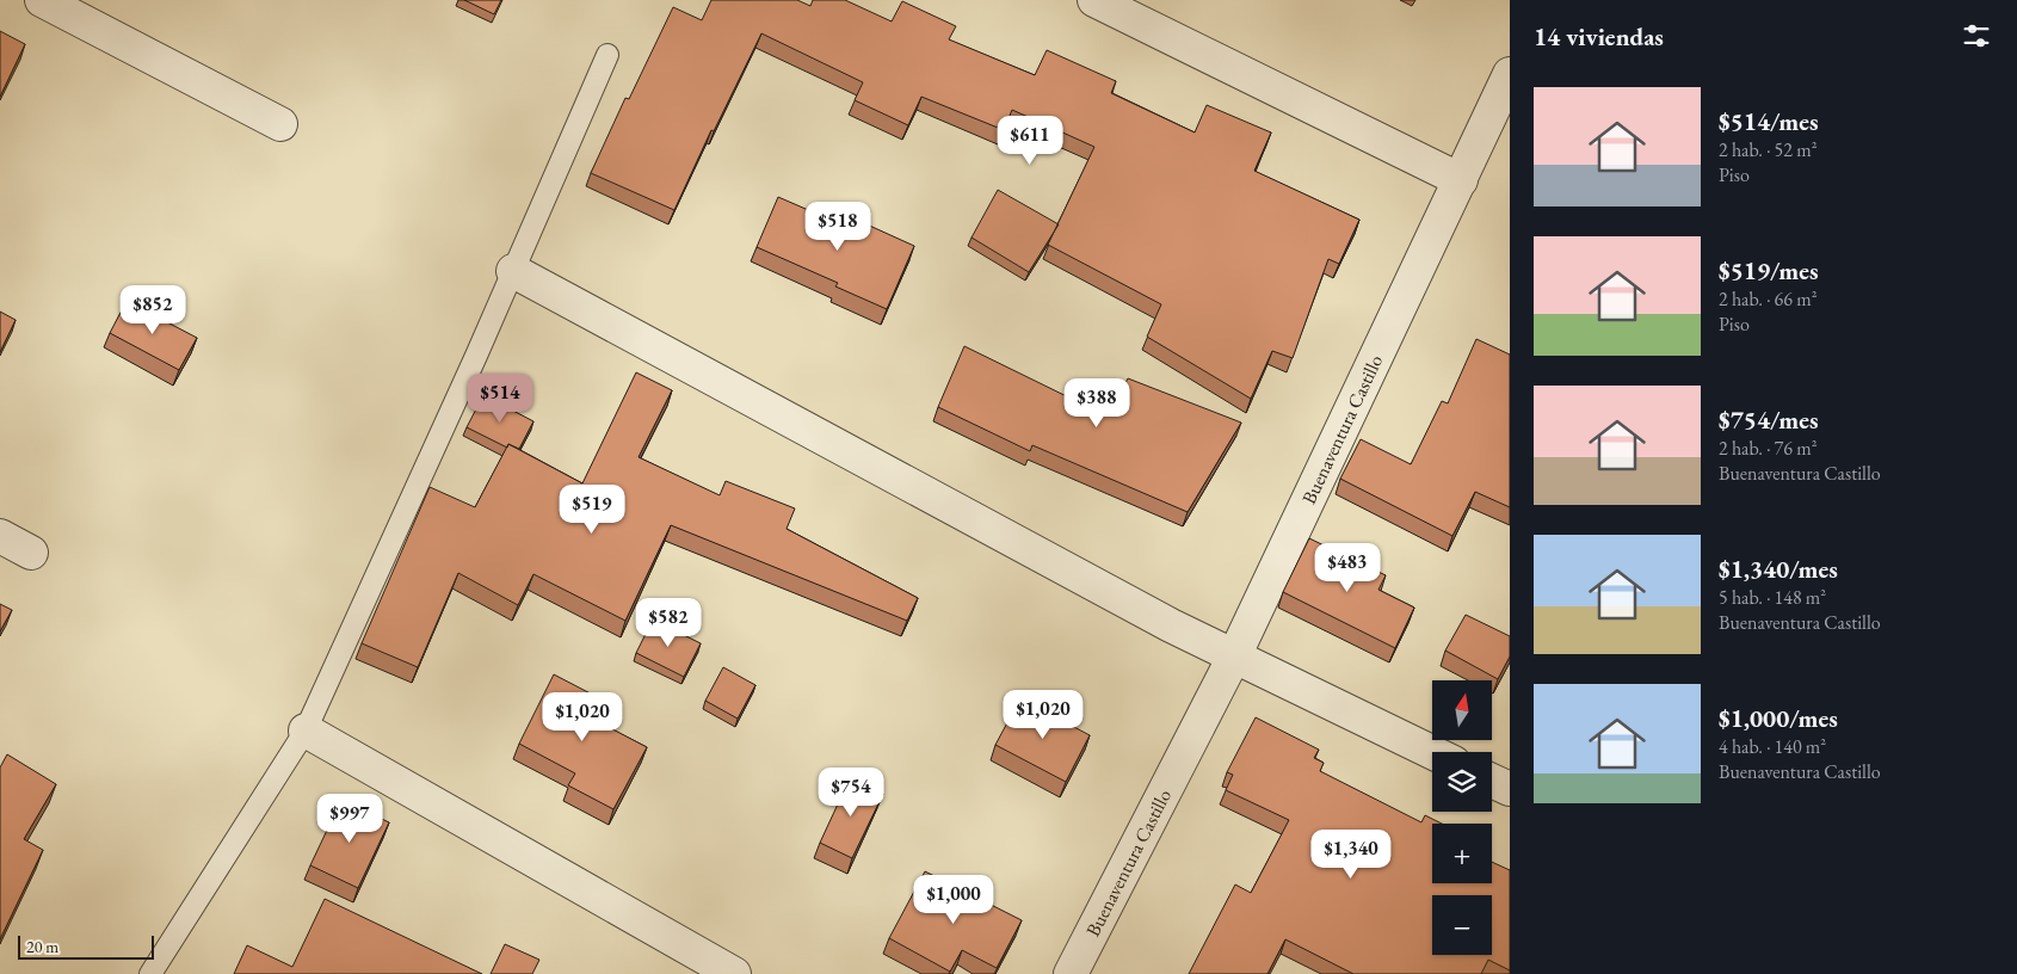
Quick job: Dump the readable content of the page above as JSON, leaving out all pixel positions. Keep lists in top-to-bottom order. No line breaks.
{"streets":{"street":["Buenaventura Castillo"]},"scale_bar":"20 m","north":"top","page":{"heading":"14 viviendas","list":[{"name":"$514/mes","note":"2 hab. · 52 m² · Piso"},{"name":"$519/mes","note":"2 hab. · 66 m² · Piso"},{"name":"$754/mes","note":"2 hab. · 76 m² · Buenaventura Castillo"},{"name":"$1,340/mes","note":"5 hab. · 148 m² · Buenaventura Castillo"},{"name":"$1,000/mes","note":"4 hab. · 140 m² · Buenaventura Castillo"}],"price":["$611","$518","$852","$514","$388","$519","$483","$582","$1,020","$1,020","$754","$997","$1,340","$1,000"],"map_buttons":["+","−"],"scale":"20 m"}}
